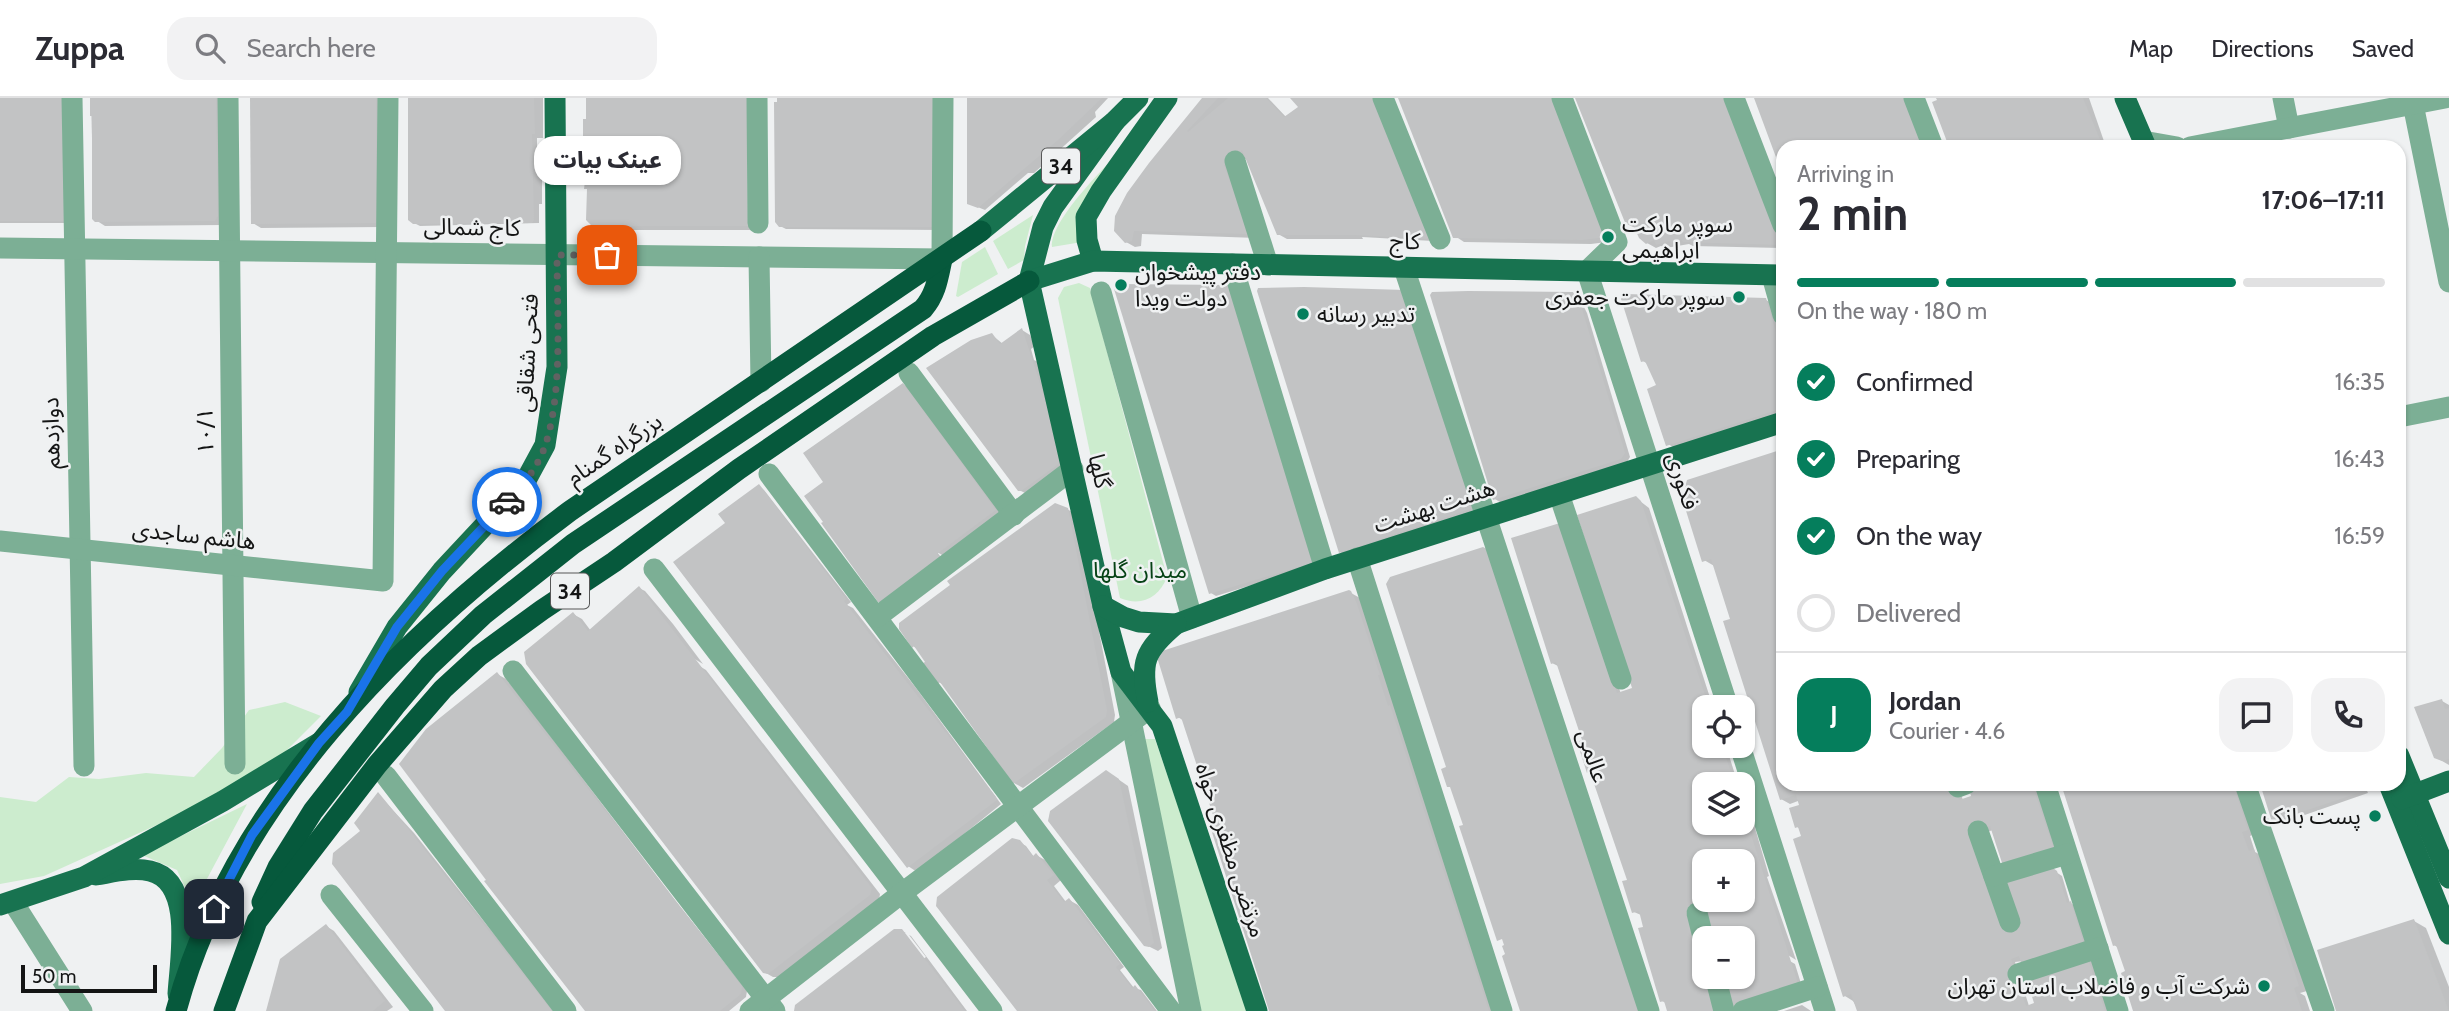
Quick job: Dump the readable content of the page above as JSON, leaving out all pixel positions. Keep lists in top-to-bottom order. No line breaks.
{"streets":{"highway":["34","بزرگراه گمنام"],"main road":["کاج","فتحی شقاقی","گلها","هشت بهشت","مرتضی مظفری خواه"],"street":["کاج شمالی","۱۰/۱","دوازدهم","فکوری","هاشم ساجدی","عالمی"]},"crossings":[["34","کاج"],["34","بزرگراه گمنام"],["34","گلها"],["کاج شمالی","فتحی شقاقی"],["کاج شمالی","۱۰/۱"],["کاج شمالی","دوازدهم"],["کاج شمالی","بزرگراه گمنام"],["کاج شمالی","هاشم ساجدی"],["کاج","گلها"],["کاج","فکوری"],["کاج","عالمی"],["فتحی شقاقی","بزرگراه گمنام"],["۱۰/۱","هاشم ساجدی"],["دوازدهم","هاشم ساجدی"],["گلها","هشت بهشت"],["گلها","مرتضی مظفری خواه"],["فکوری","هشت بهشت"],["هشت بهشت","عالمی"]],"parks":["میدان گلها"],"places":["سوپر مارکت ابراهیمی","عینک بیات","دفتر پیشخوان دولت ویدا","سوپر مارکت جعفری","تدبیر رسانه","پست بانک","شرکت آب و فاضلاب استان تهران"],"scale_bar":"50 m","page":{"header":"Zuppa","search":"Search here","nav":["Map","Directions","Saved"],"bubble":"عینک بیات","heading":["2 min","Arriving in","17:06–17:11"],"panel":["Jordan","Courier · 4.6"],"bar":"On the way · 180 m","list":[["Confirmed","16:35"],["Preparing","16:43"],["On the way","16:59"],"Delivered"],"round":"J","map_buttons":["+","−"],"scale":"50 m"}}
